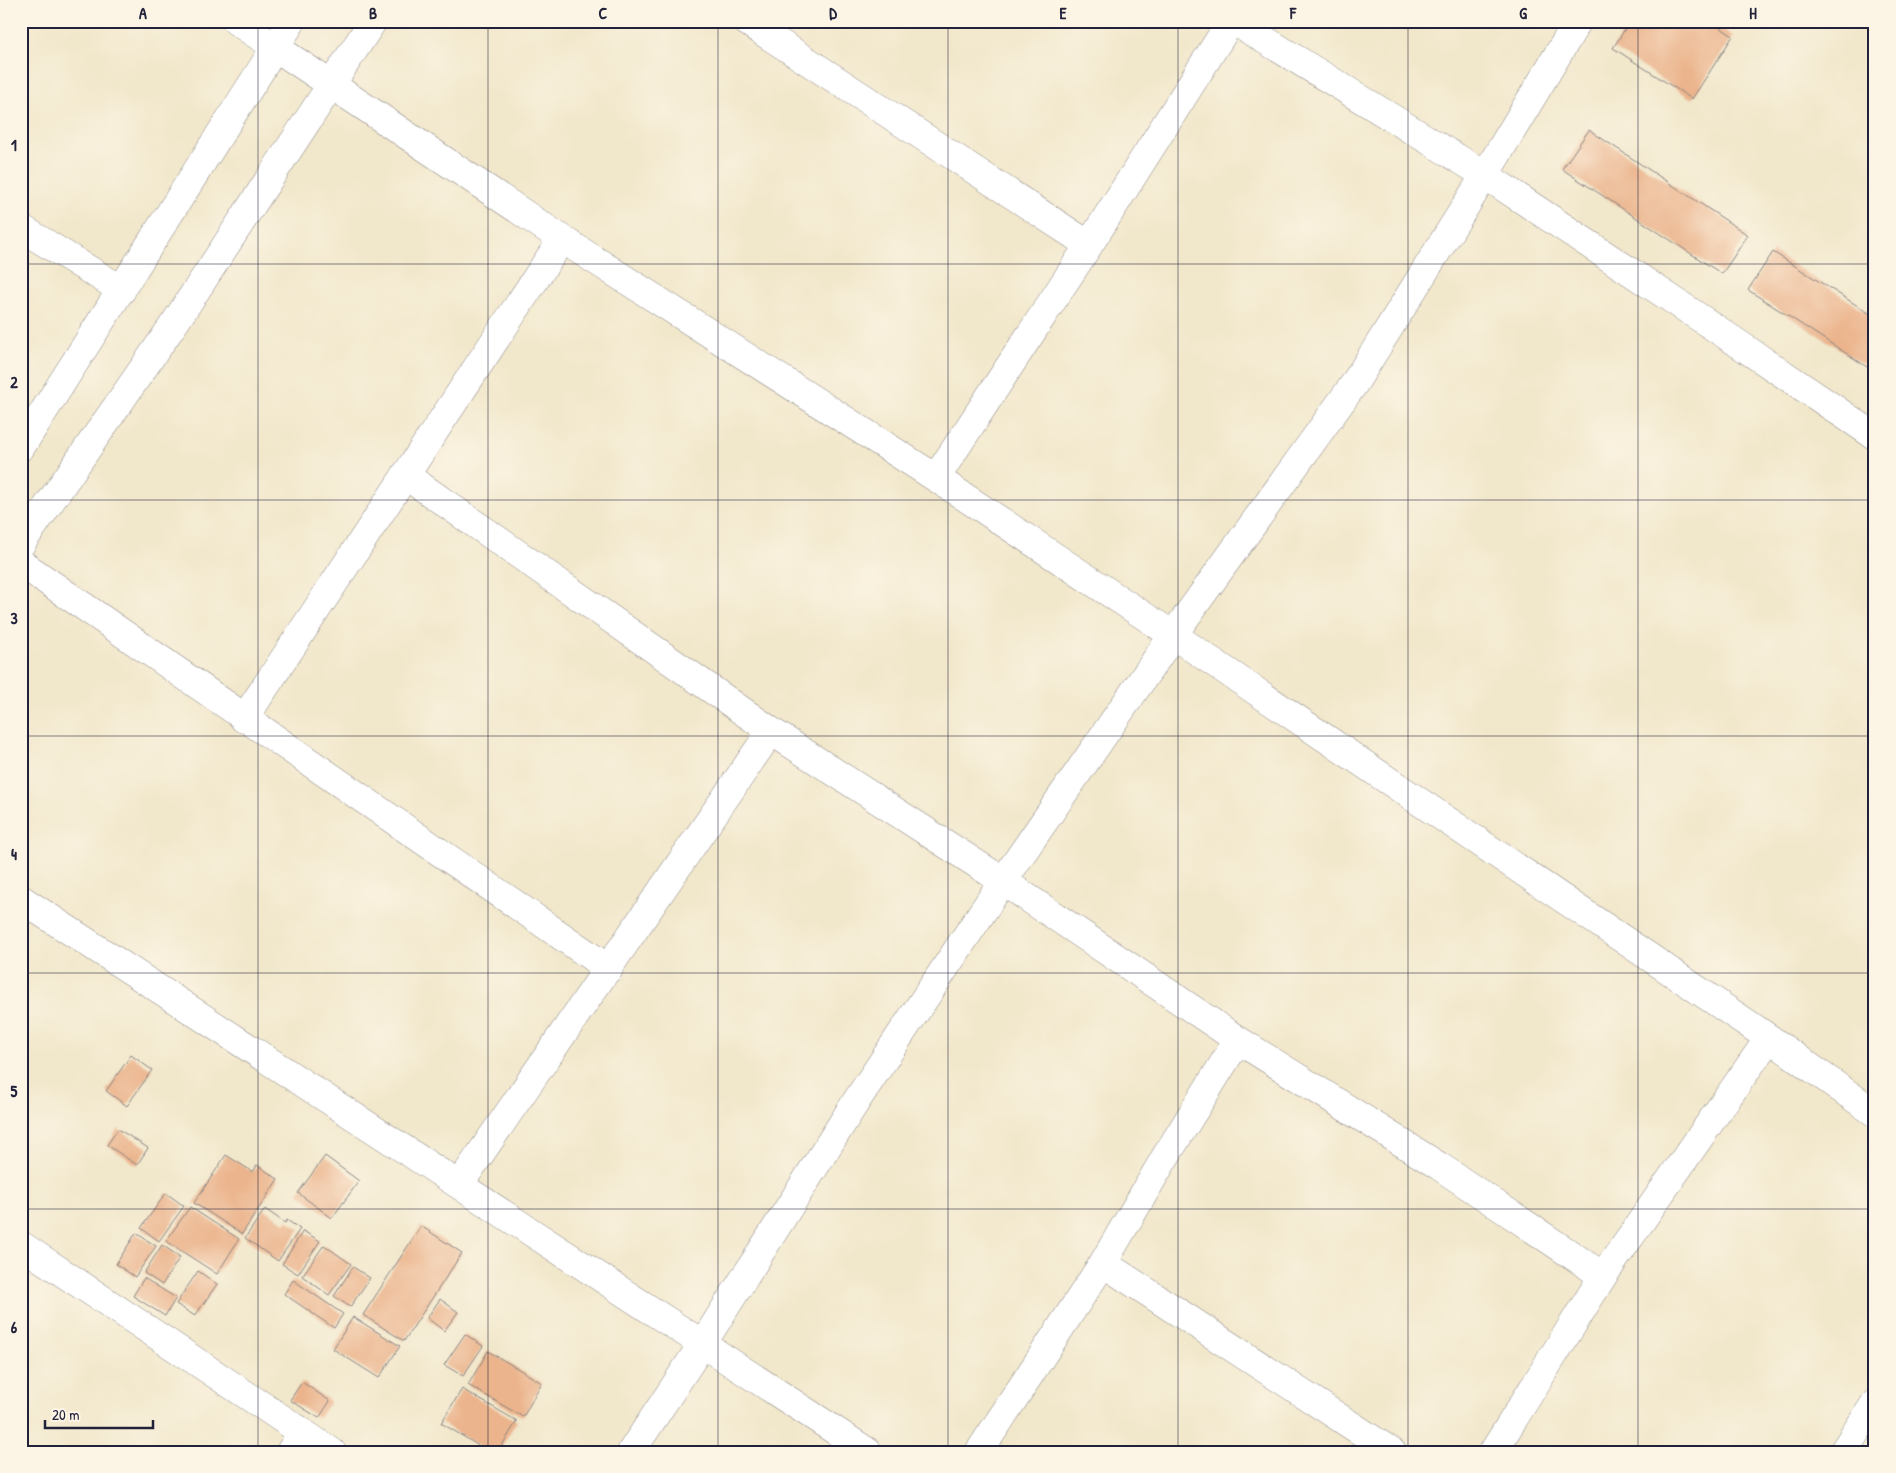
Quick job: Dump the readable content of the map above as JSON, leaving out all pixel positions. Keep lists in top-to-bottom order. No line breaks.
{"scale_bar":"20 m","grid":{"columns":["A","B","C","D","E","F","G","H"],"rows":["1","2","3","4","5","6"]}}
